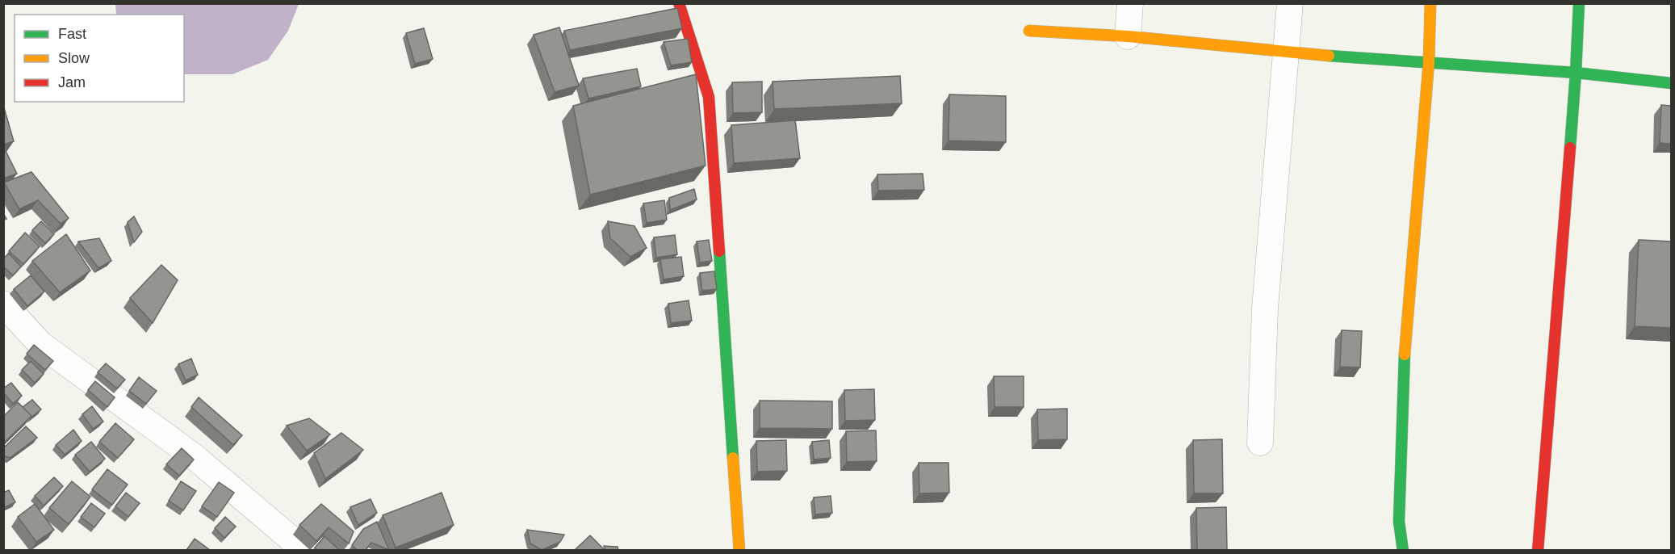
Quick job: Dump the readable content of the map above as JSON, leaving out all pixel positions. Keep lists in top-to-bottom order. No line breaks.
{"legend":["Fast","Slow","Jam"]}
